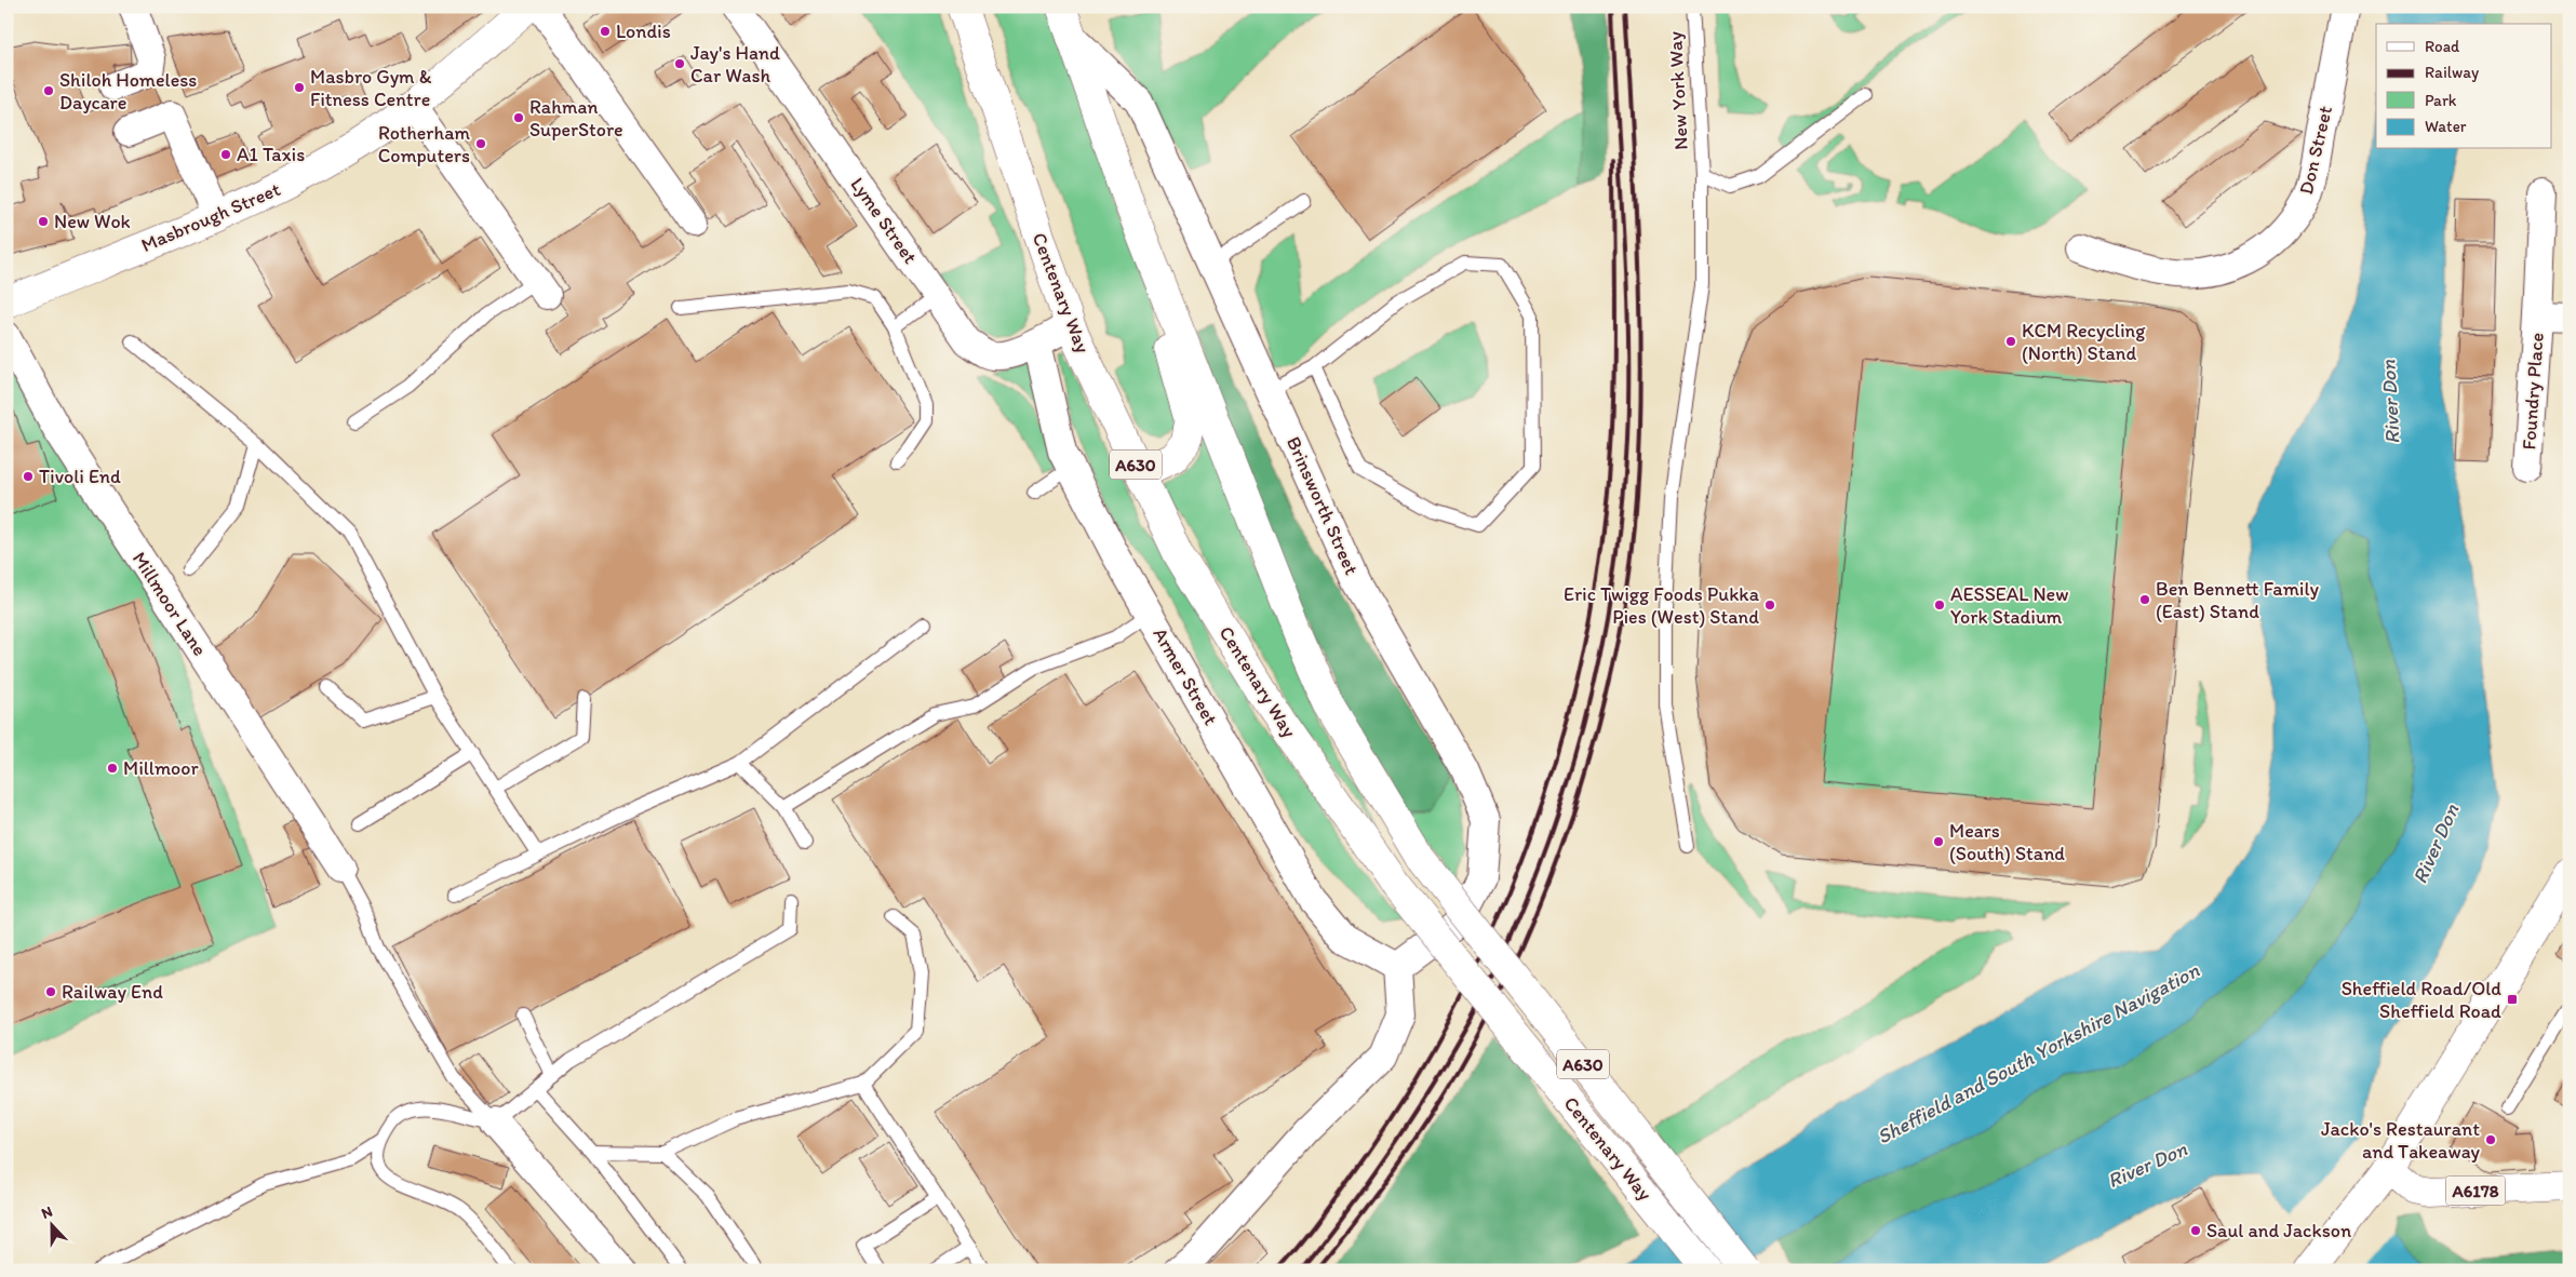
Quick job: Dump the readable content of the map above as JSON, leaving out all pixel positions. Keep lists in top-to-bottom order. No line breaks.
{"streets":{"main road":["Masbrough Street","Centenary Way","A630","A6178"],"street":["Don Street","Lyme Street","Foundry Place","Brinsworth Street","Millmoor Lane","Armer Street"],"lane":["New York Way"]},"crossings":[["Lyme Street","Centenary Way"],["Lyme Street","Armer Street"],["Centenary Way","A630"],["Centenary Way","Brinsworth Street"],["Brinsworth Street","Armer Street"]],"water":["River Don","Sheffield and South Yorkshire Navigation"],"places":{"other":["Londis","Jay's Hand Car Wash","Masbro Gym & Fitness Centre","Shiloh Homeless Daycare","Rahman SuperStore","Rotherham Computers","A1 Taxis","New Wok","KCM Recycling (North) Stand","Tivoli End","Ben Bennett Family (East) Stand","Eric Twigg Foods Pukka Pies (West) Stand","AESSEAL New York Stadium","Millmoor","Mears (South) Stand","Railway End","Jacko's Restaurant and Takeaway","Saul and Jackson"],"transit":["Sheffield Road/Old Sheffield Road"]},"legend":["Road","Railway","Park","Water"],"north":"top"}
